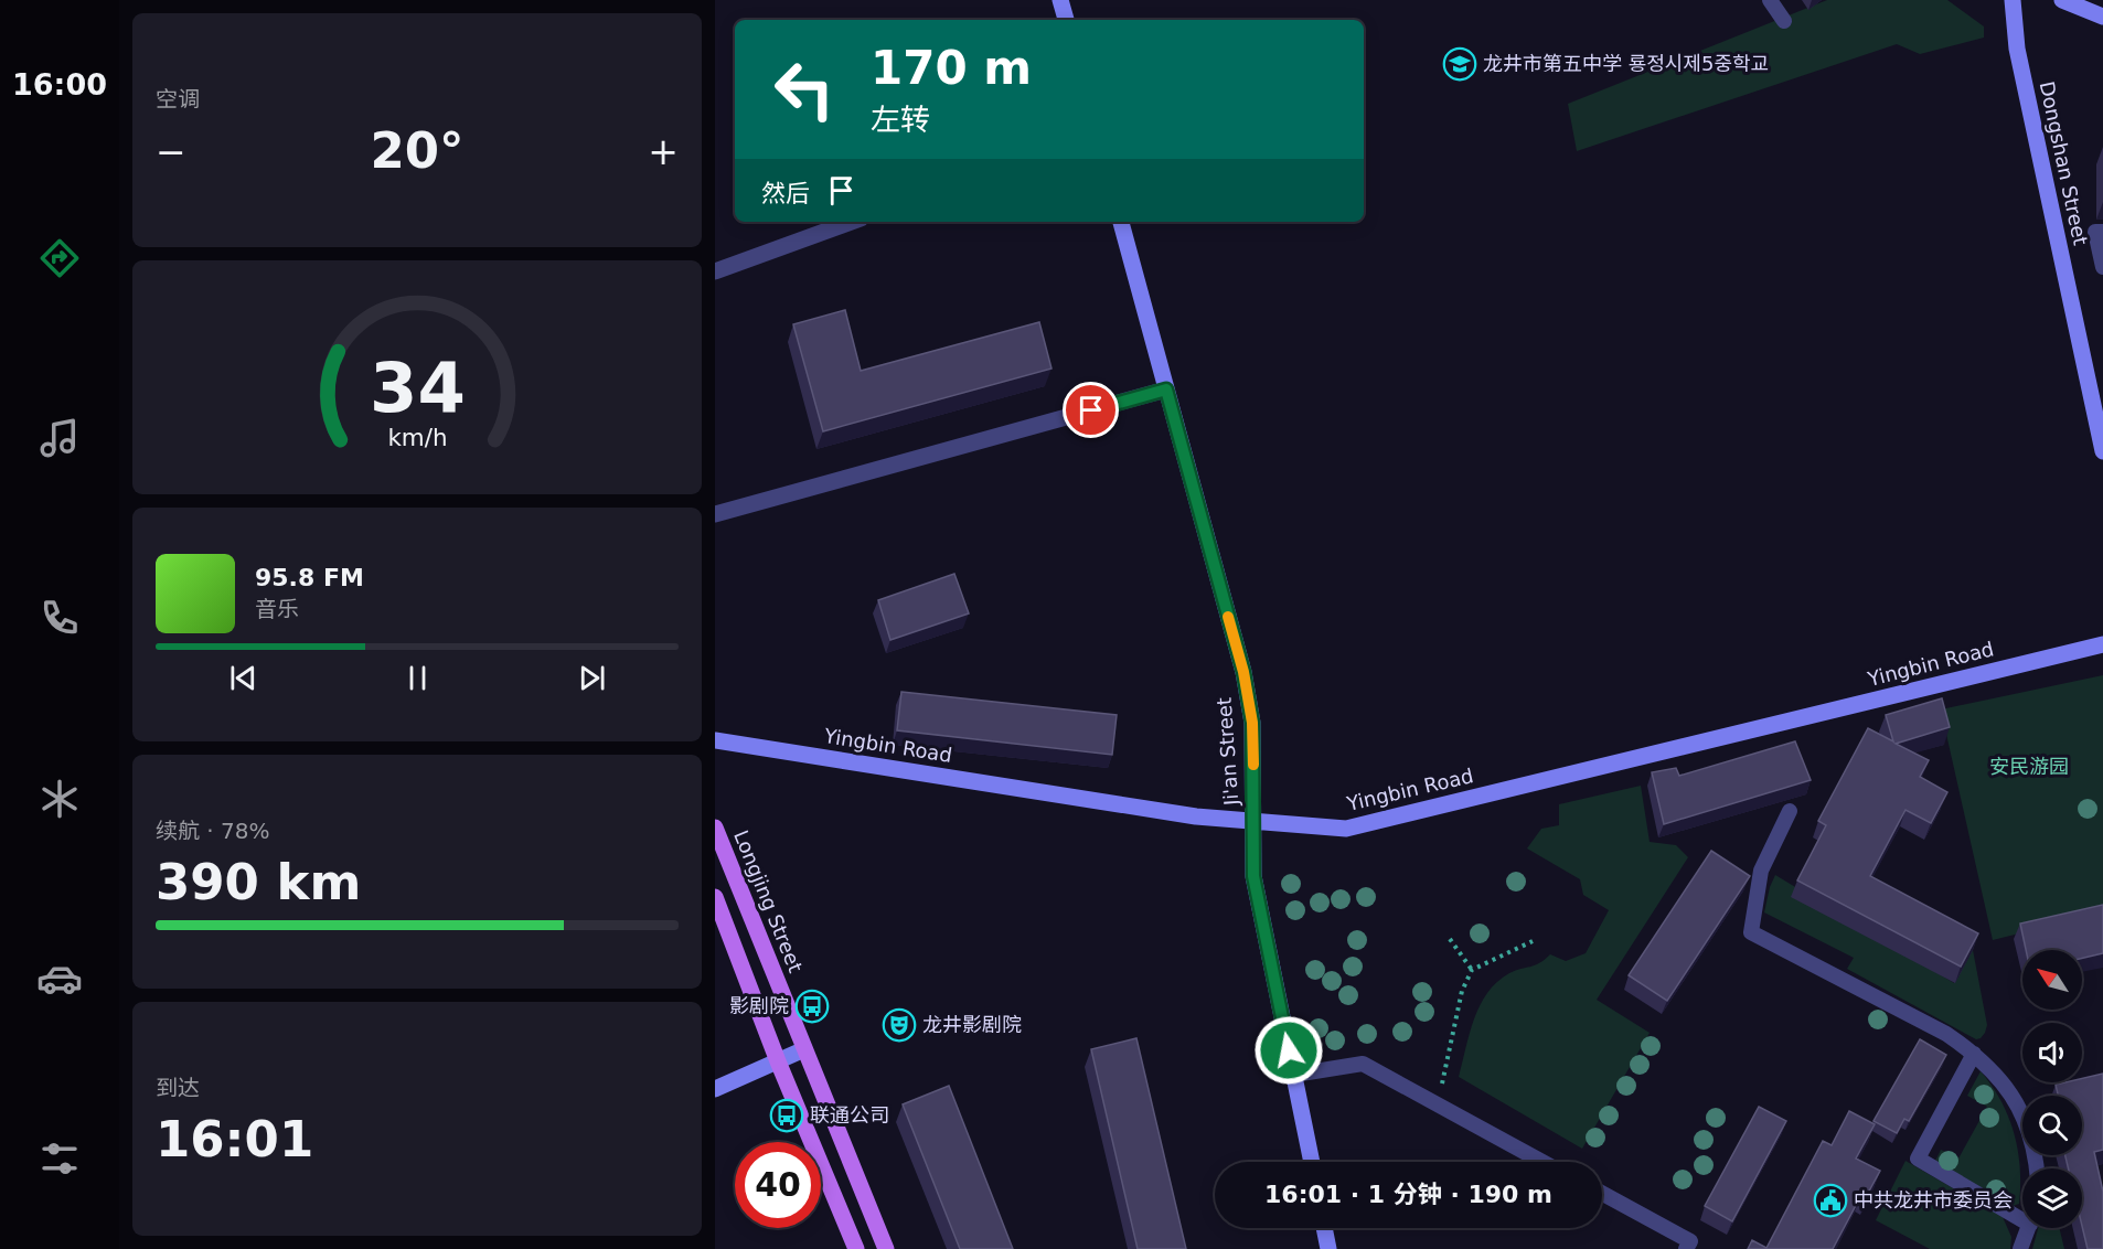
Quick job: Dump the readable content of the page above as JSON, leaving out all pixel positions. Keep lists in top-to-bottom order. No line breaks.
{"streets":{"main road":["Longjing Street"],"street":["Dongshan Street","Yingbin Road","Ji'an Street"]},"crossings":[["Yingbin Road","Ji'an Street"]],"parks":["安民游园"],"places":{"school or university":["龙井市第五中学 룡정시제5중학교"],"bus stop":["影剧院","联通公司"],"theatre":["龙井影剧院"],"public building":["中共龙井市委员会"]},"north":"top left","page":{"tabs":"16:00","tile":["空调",["续航 · 78%","390 km"],["到达","16:01"]],"turn":["170 m","左转"],"heat":["−","20°","+"],"then":"然后","song":["95.8 FM","音乐"],"limit":"40","trip":"16:01 · 1 分钟 · 190 m","gauge":["34","km/h"]}}
